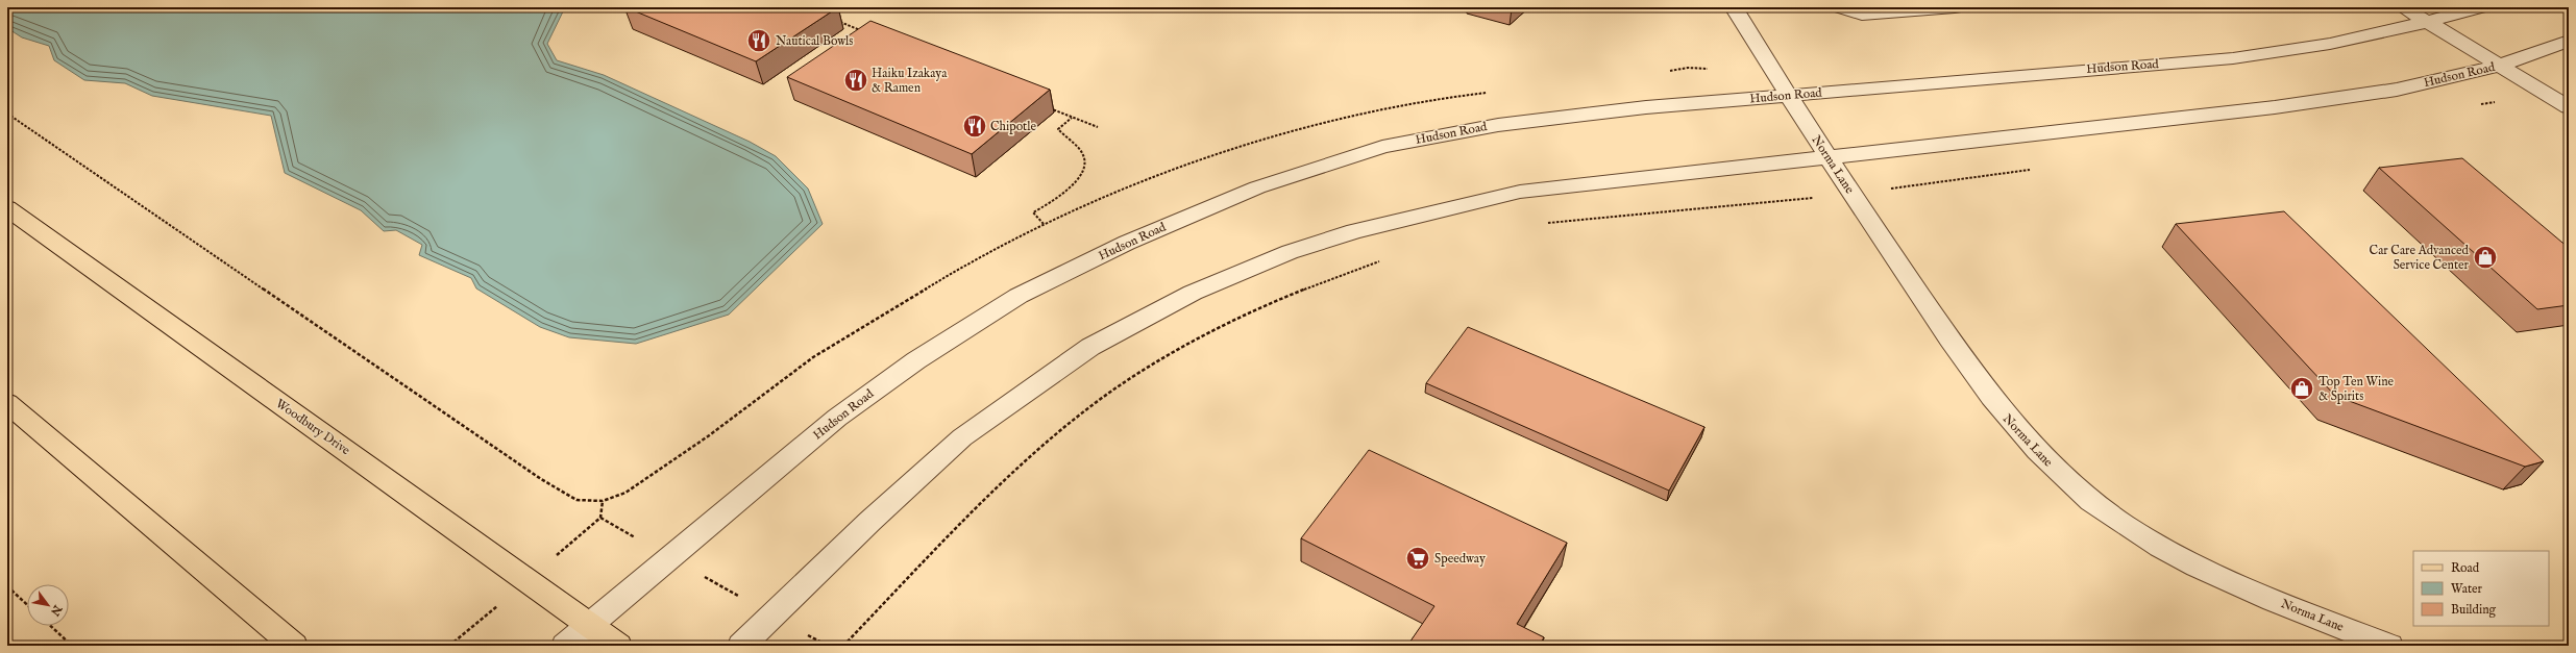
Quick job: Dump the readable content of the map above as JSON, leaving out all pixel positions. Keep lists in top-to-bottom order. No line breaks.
{"streets":{"main road":["Woodbury Drive"],"street":["Hudson Road","Norma Lane"]},"crossings":[["Hudson Road","Norma Lane"],["Hudson Road","Woodbury Drive"]],"places":{"restaurant":["Nautical Bowls","Haiku Izakaya & Ramen","Chipotle"],"shop":["Car Care Advanced Service Center","Top Ten Wine & Spirits"],"supermarket":["Speedway"]},"legend":["Road","Water","Building"],"north":"bottom right"}
